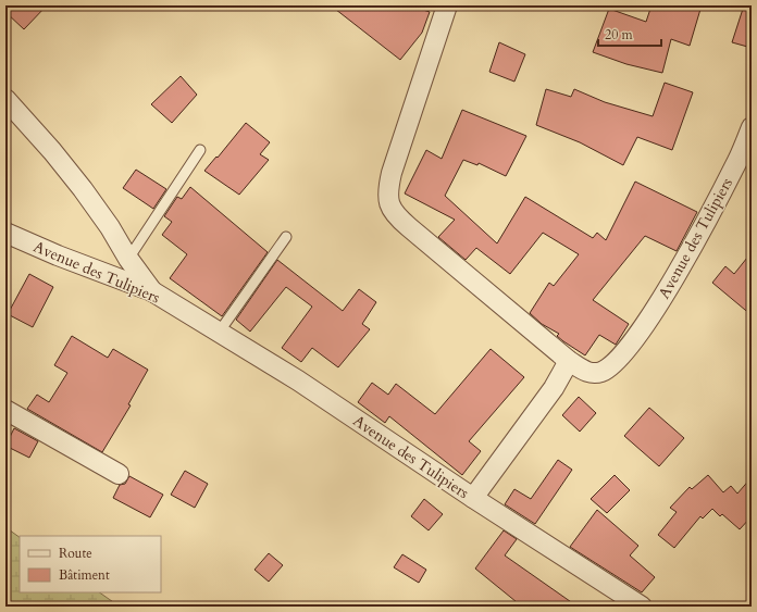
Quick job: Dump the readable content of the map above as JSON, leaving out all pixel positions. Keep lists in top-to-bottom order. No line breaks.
{"streets":{"street":["Avenue des Tulipiers"]},"legend":["Route","Bâtiment"],"scale_bar":"20 m"}
